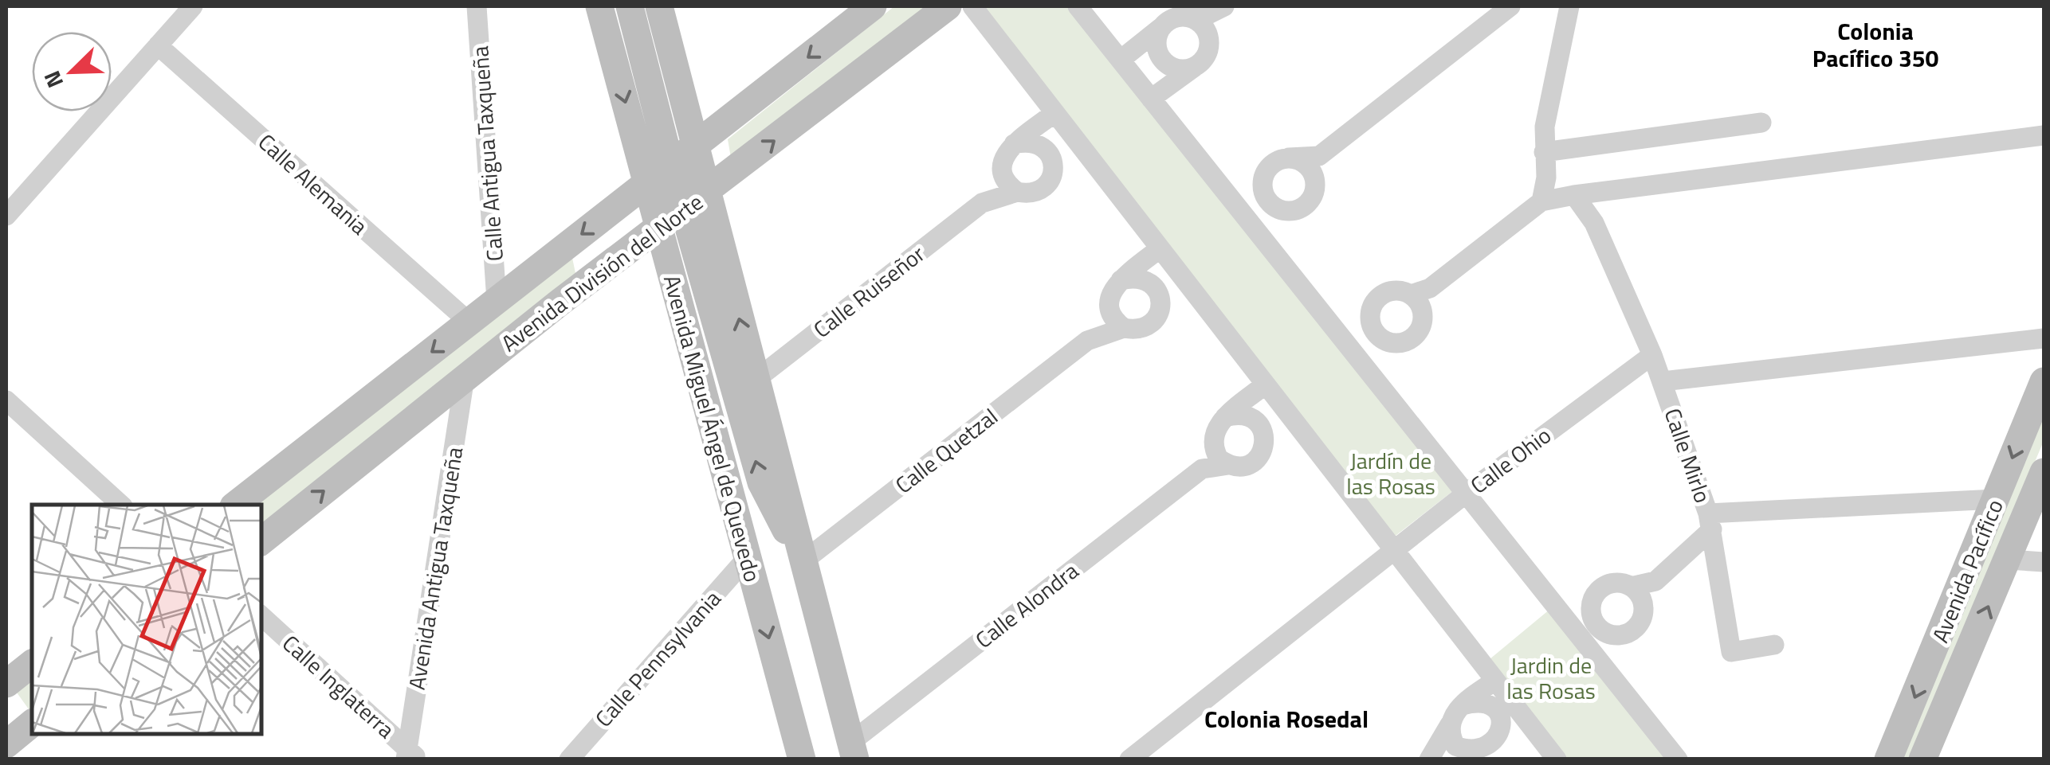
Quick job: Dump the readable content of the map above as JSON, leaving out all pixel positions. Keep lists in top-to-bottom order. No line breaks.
{"streets":{"main road":["Avenida División del Norte","Avenida Miguel Ángel de Quevedo","Avenida Pacífico"],"street":["Calle Antigua Taxqueña","Calle Alemania","Calle Ruiseñor","Calle Quetzal","Calle Mirlo","Calle Ohio","Avenida Antigua Taxqueña","Calle Alondra","Calle Pennsylvania","Calle Inglaterra"]},"crossings":[["Calle Antigua Taxqueña","Avenida División del Norte"],["Calle Alemania","Avenida División del Norte"],["Avenida División del Norte","Avenida Miguel Ángel de Quevedo"],["Avenida División del Norte","Avenida Antigua Taxqueña"],["Avenida Miguel Ángel de Quevedo","Calle Pennsylvania"],["Calle Mirlo","Calle Ohio"],["Avenida Antigua Taxqueña","Calle Inglaterra"]],"districts":["Colonia Pacífico 350","Colonia Rosedal"],"parks":["Jardín de las Rosas","Jardin de las Rosas"],"north":"bottom left"}
